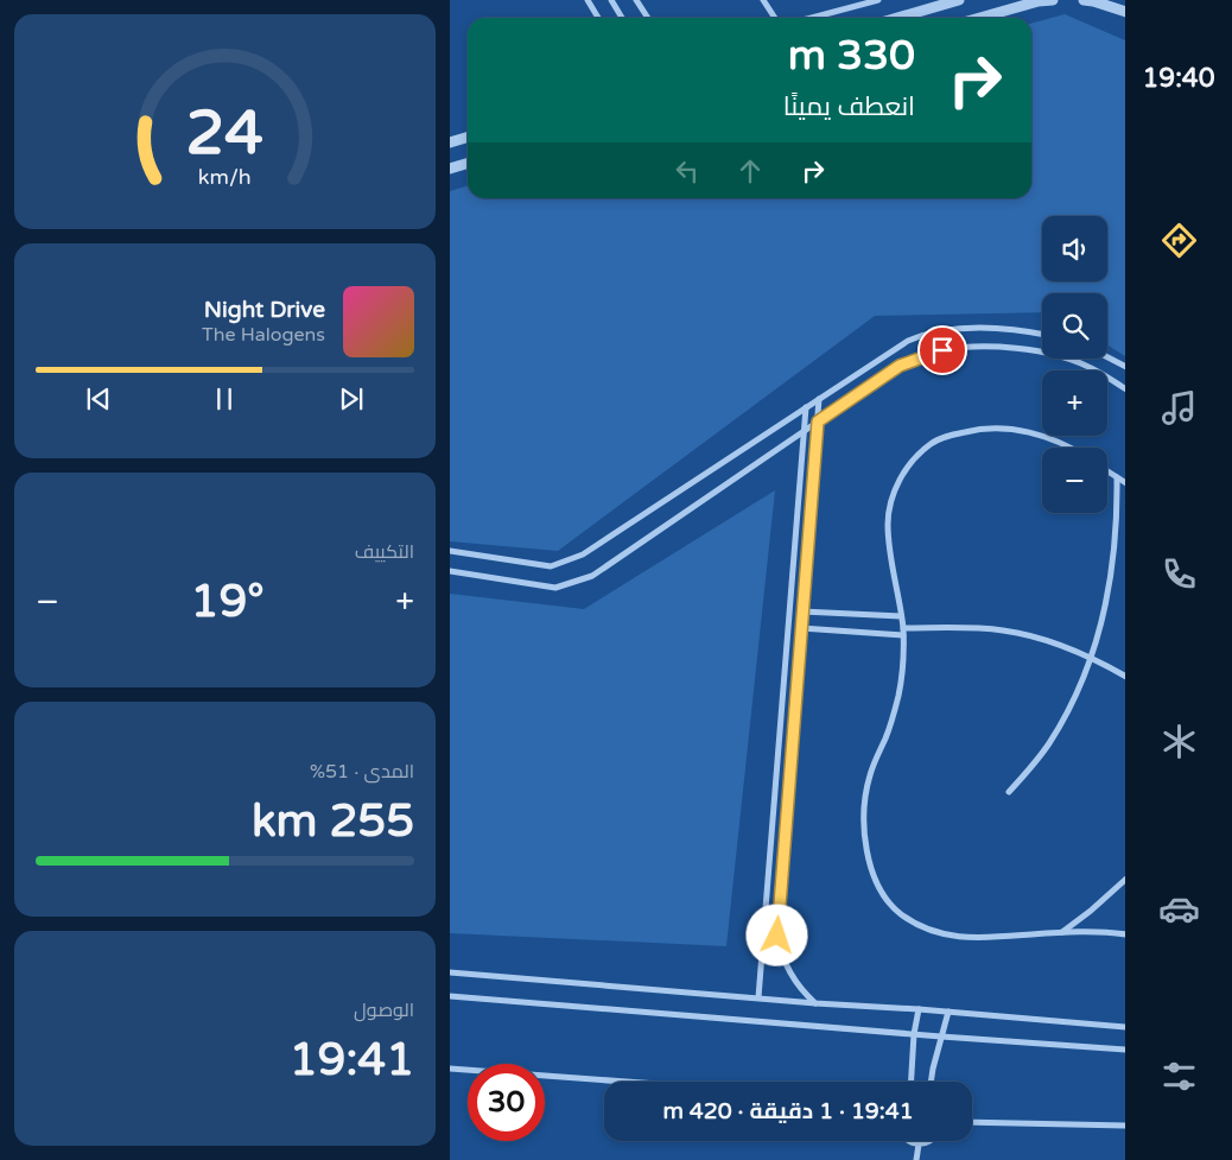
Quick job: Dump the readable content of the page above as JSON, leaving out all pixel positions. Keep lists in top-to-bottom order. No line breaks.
{"page":{"tabs":"19:40","turn":["330 m","انعطف يمينًا"],"map_buttons":["+","−"],"song":["Night Drive","The Halogens"],"tile":["التكييف",["المدى · 51%","255 km"],["الوصول","19:41"]],"heat":["−","19°","+"],"limit":"30","trip":"19:41 · 1 دقيقة · 420 m","gauge":["24","km/h"]}}
